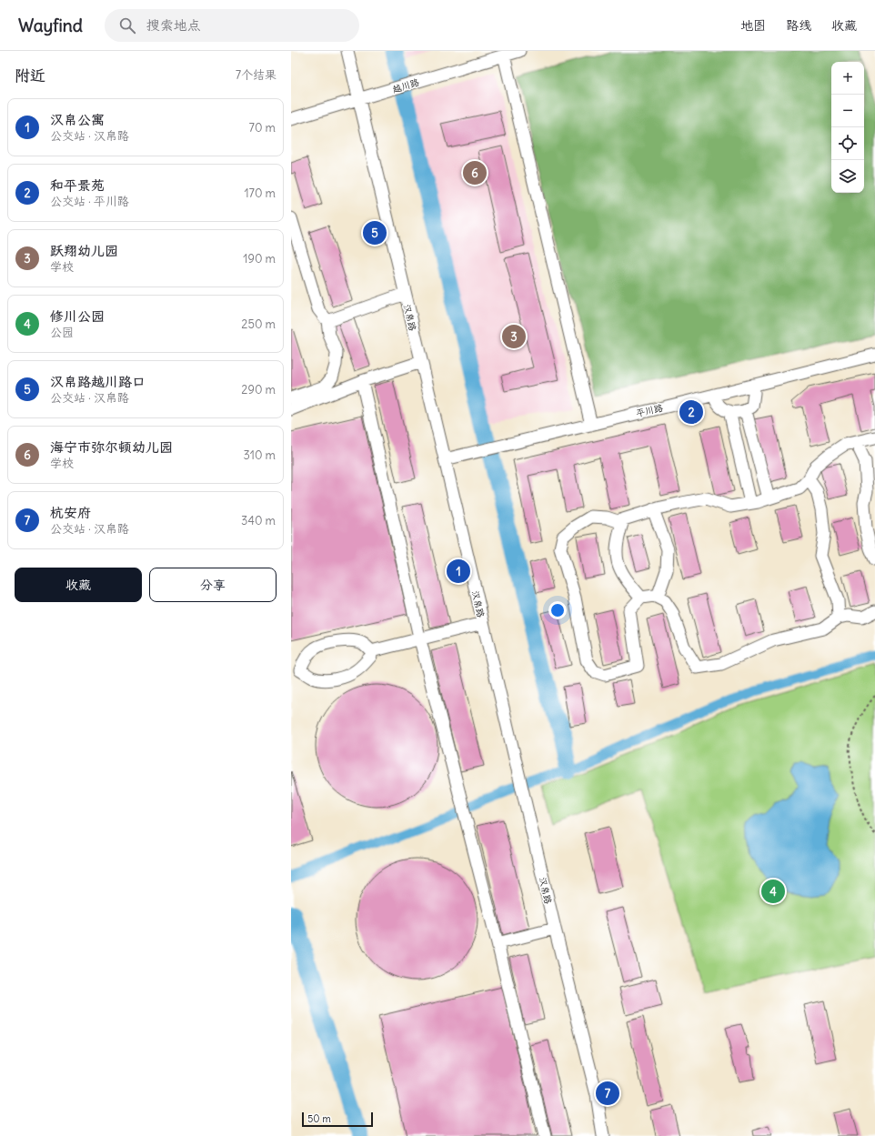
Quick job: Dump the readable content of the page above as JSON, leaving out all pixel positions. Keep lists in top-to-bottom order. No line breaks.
{"streets":{"street":["越川路","汉帛路","平川路"]},"crossings":[["越川路","汉帛路"],["汉帛路","平川路"]],"scale_bar":"50 m","page":{"header":"Wayfind","search":"搜索地点","nav":["地图","路线","收藏"],"heading":["附近","7个结果"],"map_buttons":["+","−"],"list":[{"mark":"1","name":"汉帛公寓","note":"公交站 · 汉帛路","value":"70 m"},{"mark":"2","name":"和平景苑","note":"公交站 · 平川路","value":"170 m"},{"mark":"3","name":"跃翔幼儿园","note":"学校","value":"190 m"},{"mark":"4","name":"修川公园","note":"公园","value":"250 m"},{"mark":"5","name":"汉帛路越川路口","note":"公交站 · 汉帛路","value":"290 m"},{"mark":"6","name":"海宁市弥尔顿幼儿园","note":"学校","value":"310 m"},{"mark":"7","name":"杭安府","note":"公交站 · 汉帛路","value":"340 m"}],"pins":["6","5","3","2","1","4","7"],"buttons":["收藏","分享"],"scale":"50 m"}}
